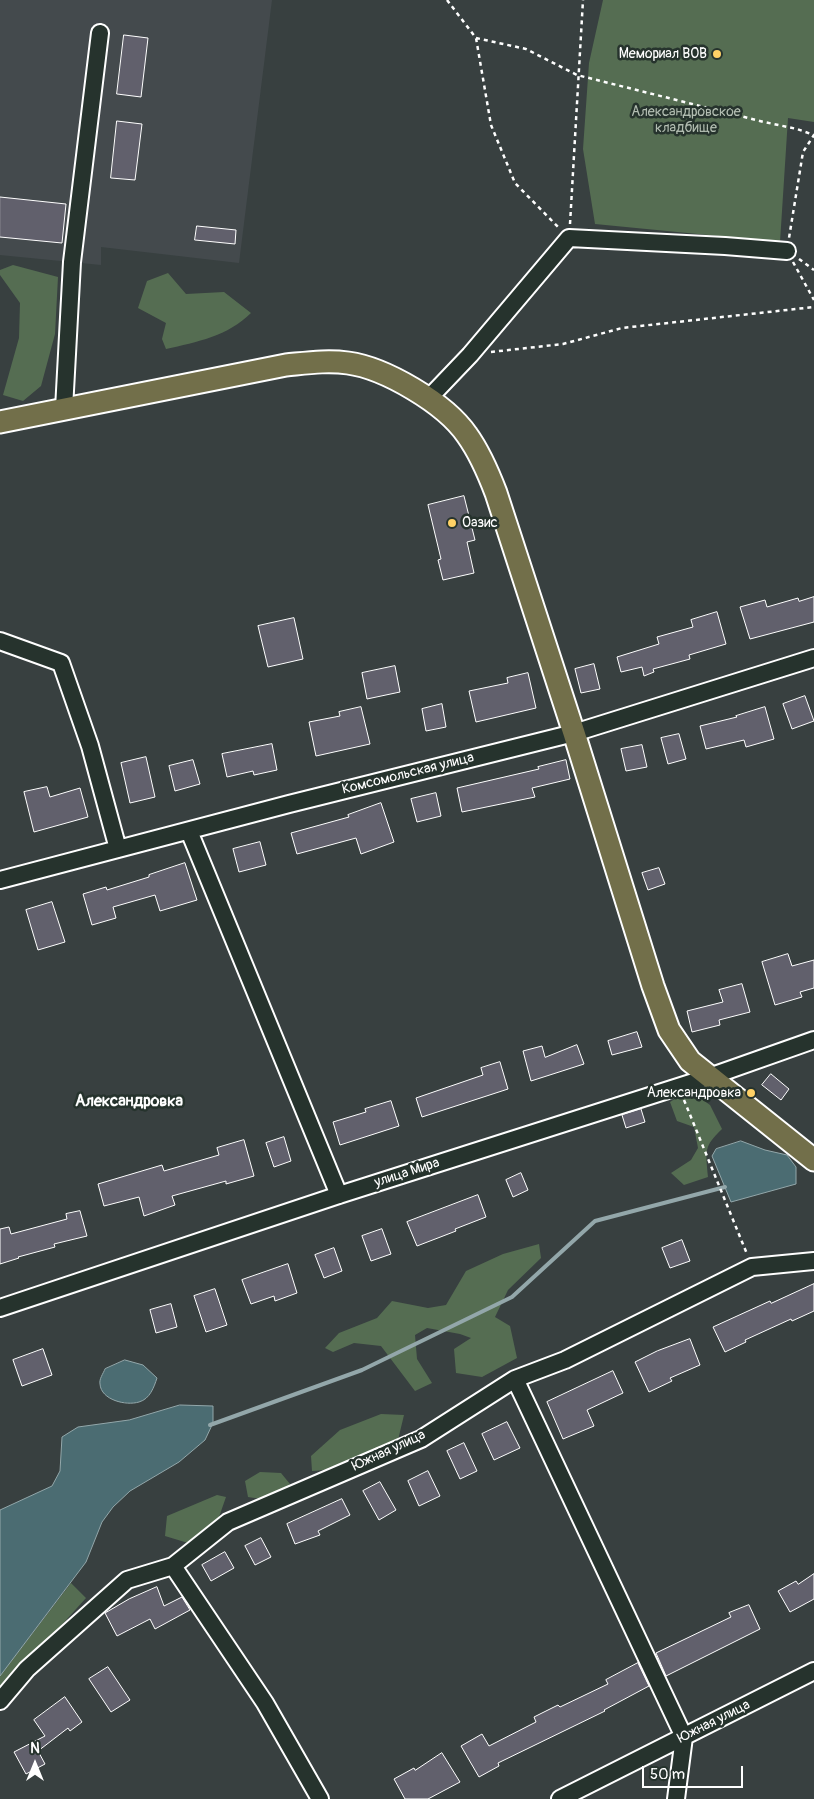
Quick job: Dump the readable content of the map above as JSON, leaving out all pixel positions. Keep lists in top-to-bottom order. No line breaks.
{"streets":{"street":["Комсомольская улица","улица Мира","Южная улица"]},"districts":["Александровка"],"parks":["Александровское кладбище"],"places":["Мемориал ВОВ","Оазис","Александровка"],"scale_bar":"50 m","north":"top"}
